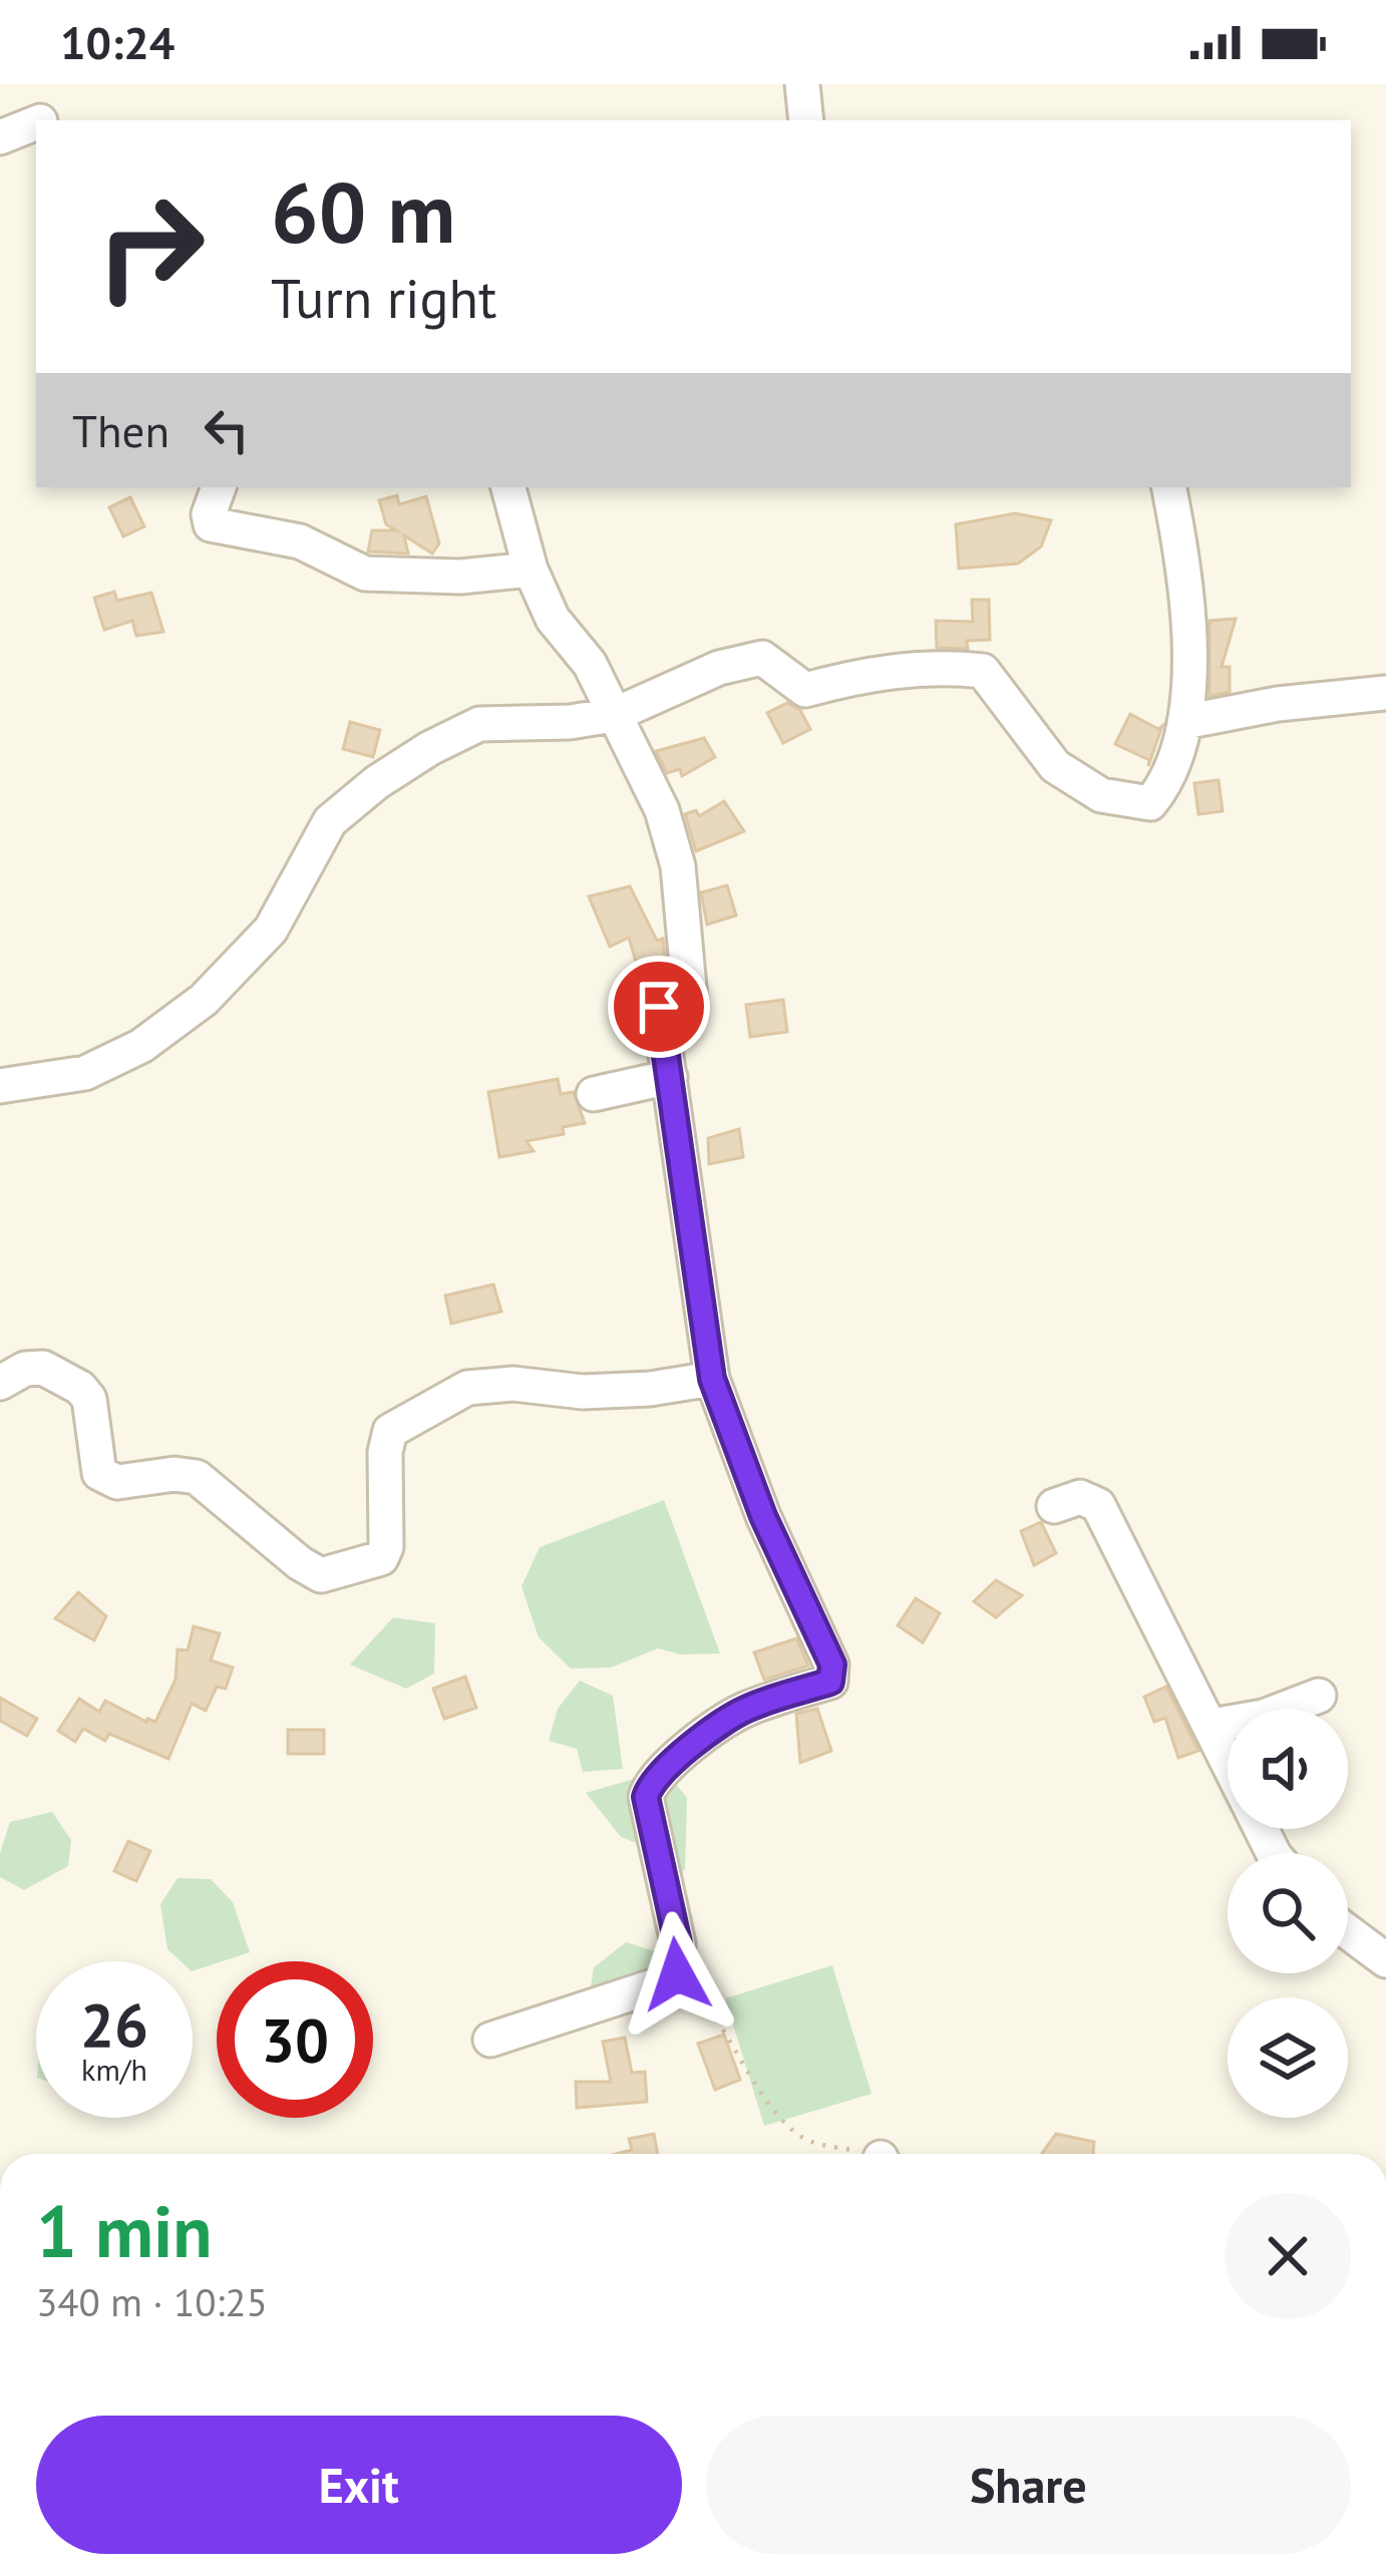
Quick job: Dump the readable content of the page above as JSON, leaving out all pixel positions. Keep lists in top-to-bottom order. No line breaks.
{"page":{"status":"10:24","turn":["60 m","Turn right"],"then":"Then","speed":"26 km/h","limit":"30","heading":["1 min","340 m · 10:25"],"buttons":["Exit","Share"]}}
